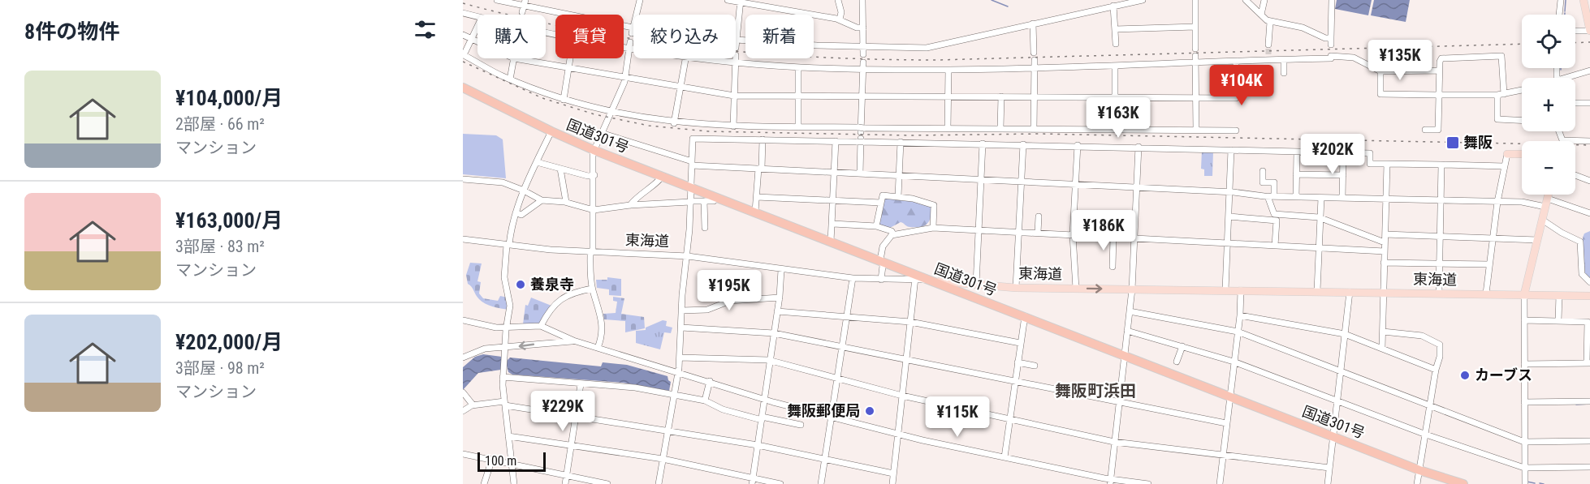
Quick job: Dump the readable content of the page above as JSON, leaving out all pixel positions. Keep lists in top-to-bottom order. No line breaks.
{"streets":{"highway":["国道301号"],"main road":["東海道"]},"crossings":[["国道301号","東海道"]],"districts":["舞阪町浜田"],"places":{"transit":["舞阪"],"other":["養泉寺","カーブス","舞阪郵便局"]},"scale_bar":"100 m","page":{"heading":"8件の物件","map_buttons":["+","−"],"chip":["購入","賃貸","絞り込み","新着"],"price":["¥135K","¥104K","¥163K","¥202K","¥186K","¥195K","¥229K","¥115K"],"list":[{"name":"¥104,000/月","note":"2部屋 · 66 m² · マンション"},{"name":"¥163,000/月","note":"3部屋 · 83 m² · マンション"},{"name":"¥202,000/月","note":"3部屋 · 98 m² · マンション"}],"scale":"100 m"}}
